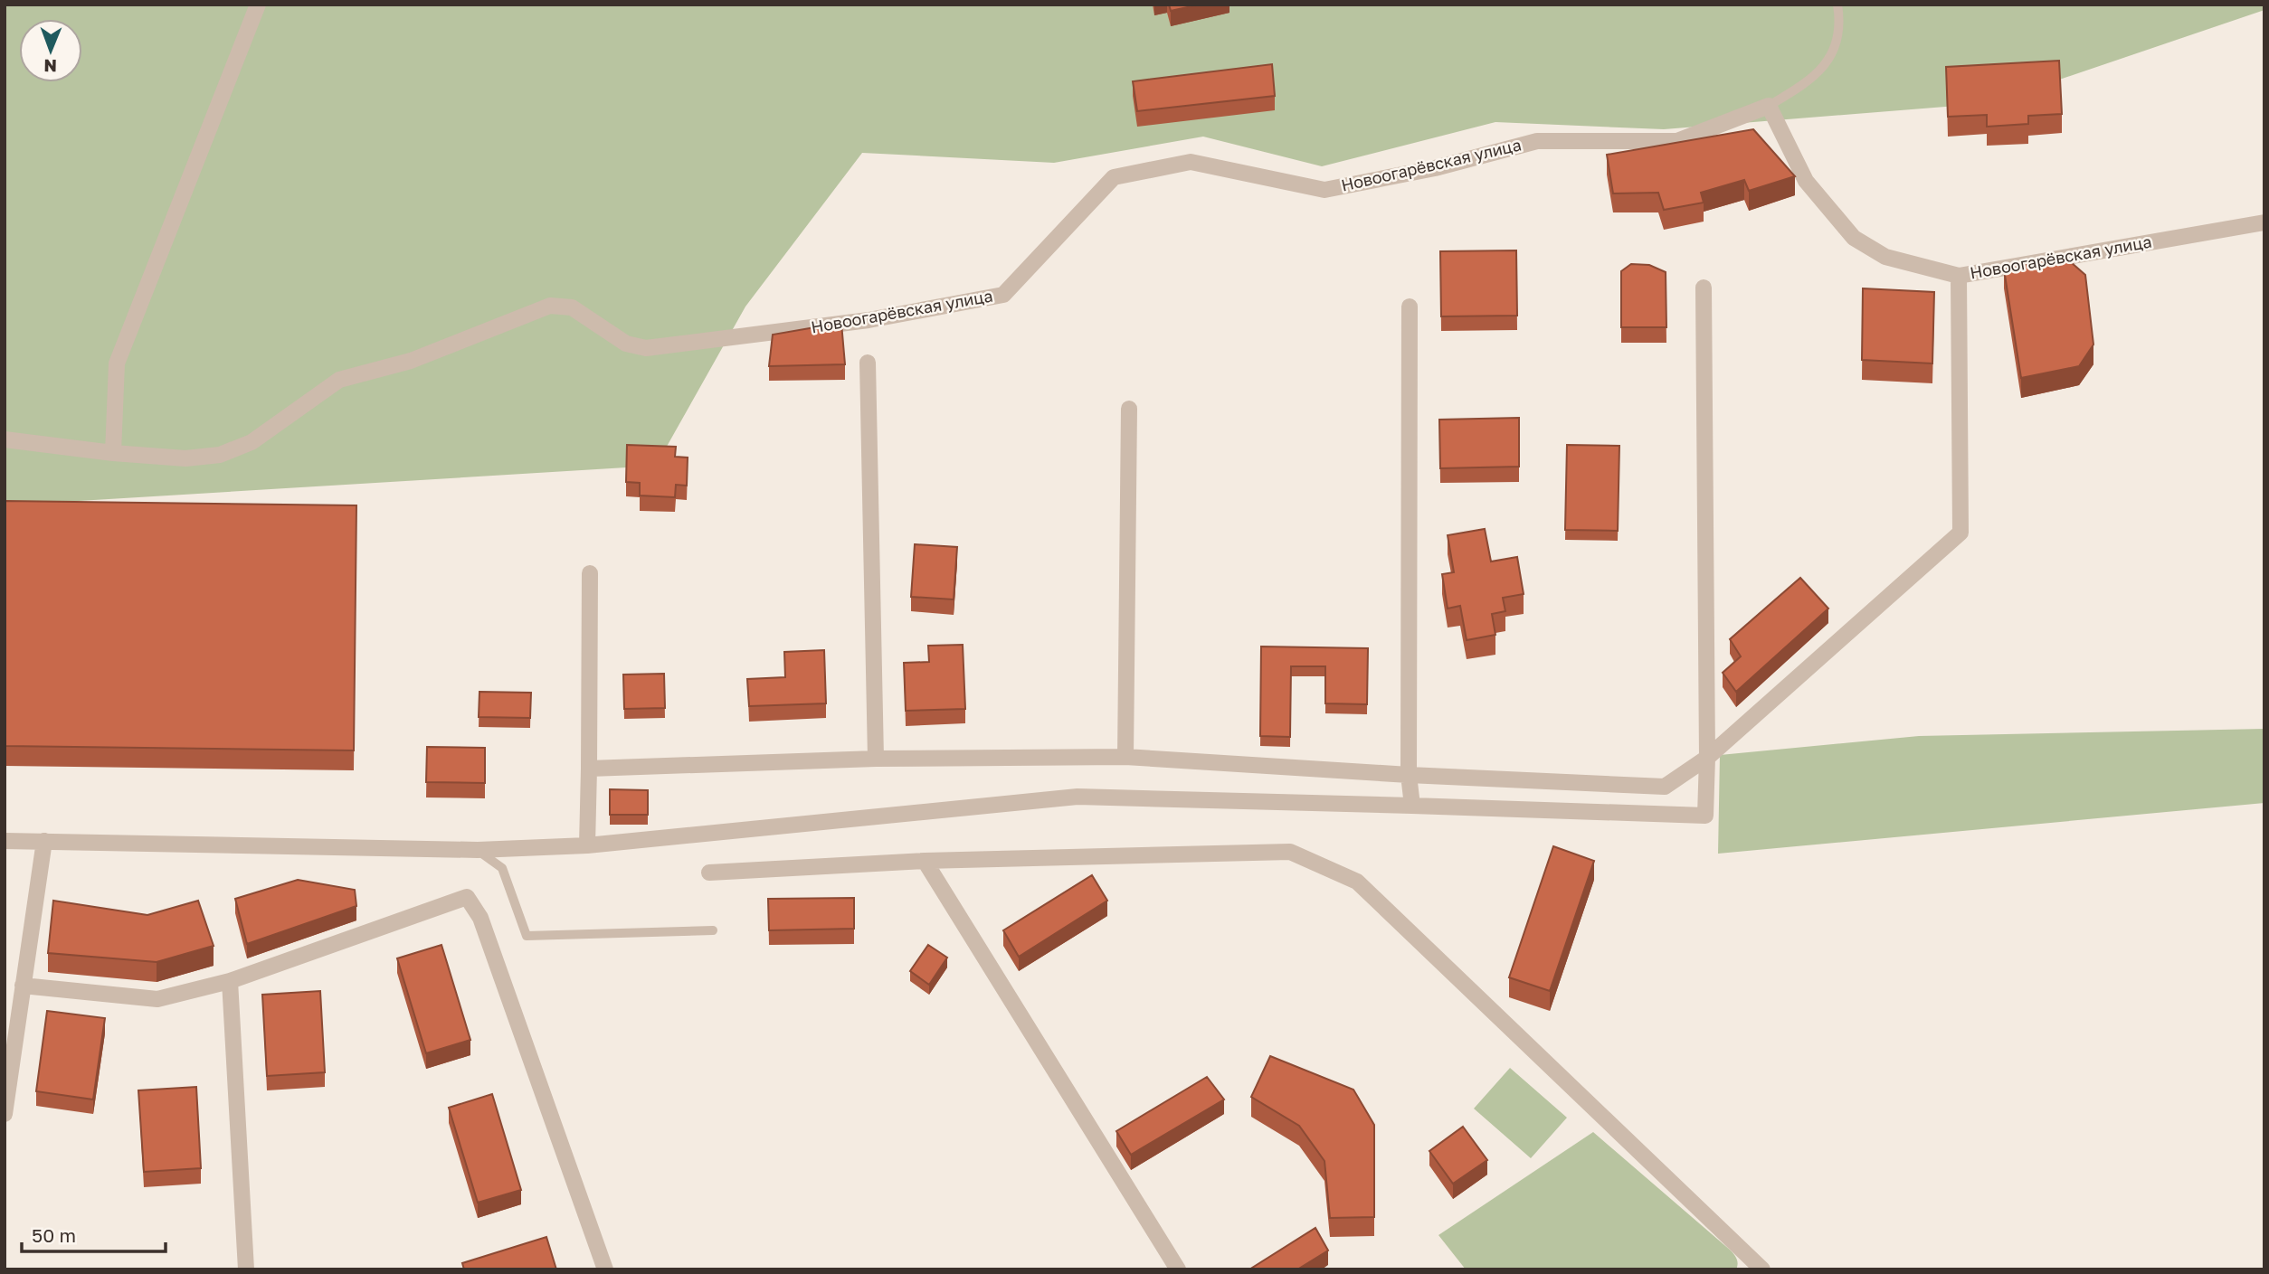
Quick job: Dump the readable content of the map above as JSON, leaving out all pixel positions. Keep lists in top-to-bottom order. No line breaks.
{"streets":{"street":["Новоогарёвская улица"]},"scale_bar":"50 m","north":"bottom"}
